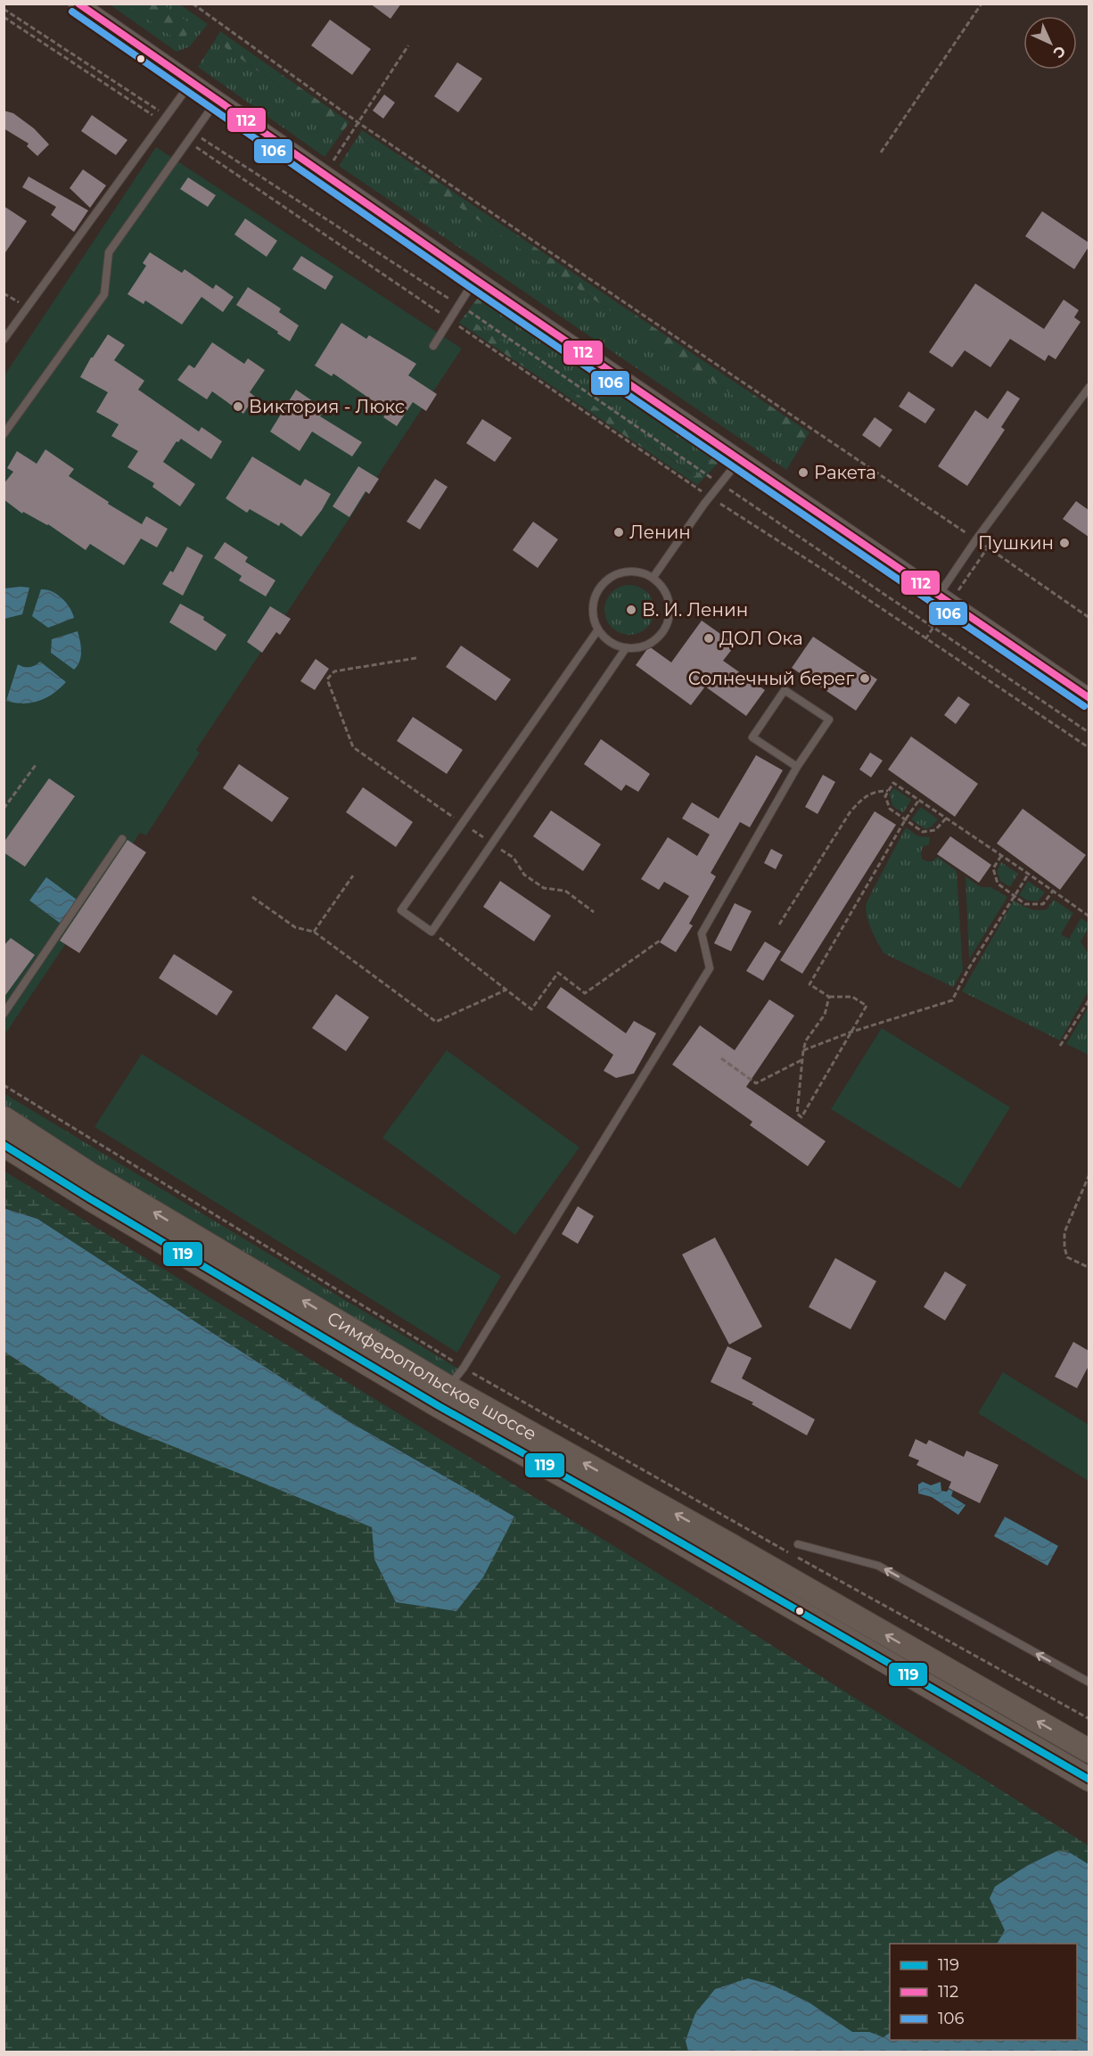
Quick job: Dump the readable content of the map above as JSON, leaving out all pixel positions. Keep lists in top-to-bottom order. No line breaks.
{"streets":{"main road":["Симферопольское шоссе"]},"places":["Виктория - Люкс","Ракета","Ленин","Пушкин","В. И. Ленин","ДОЛ Ока","Солнечный берег"],"lines":["transit line 112","transit line 106","transit line 119"],"legend":["119","112","106"],"north":"bottom right"}
